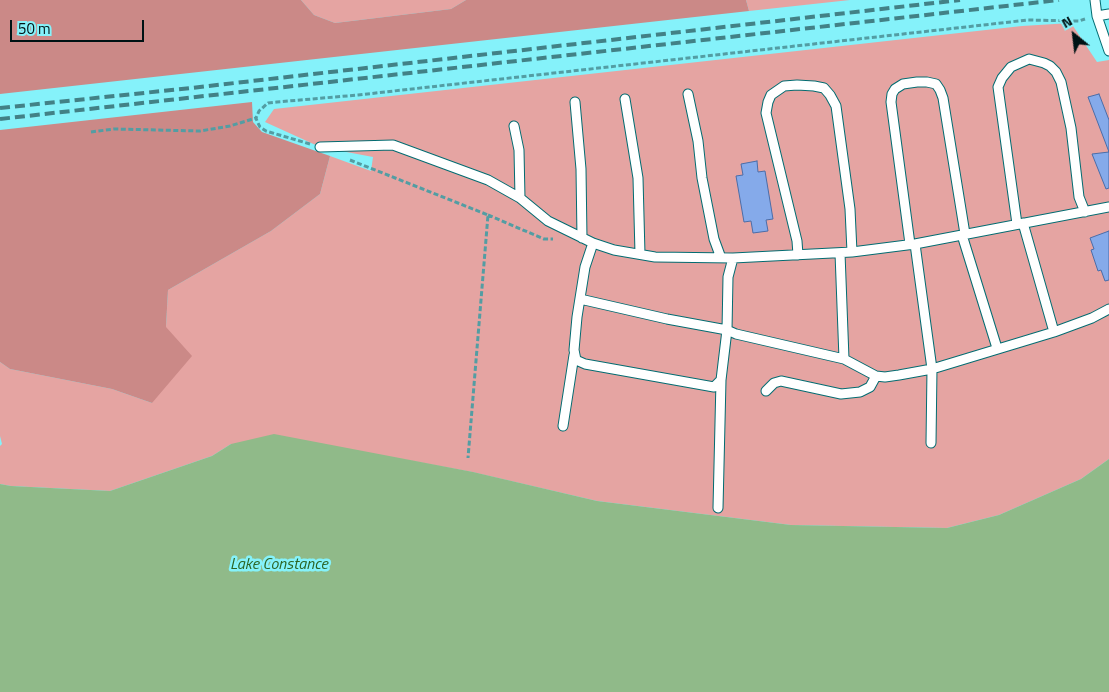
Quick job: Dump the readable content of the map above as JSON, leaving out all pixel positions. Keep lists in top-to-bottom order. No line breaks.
{"water":["Lake Constance"],"scale_bar":"50 m","north":"top left"}
